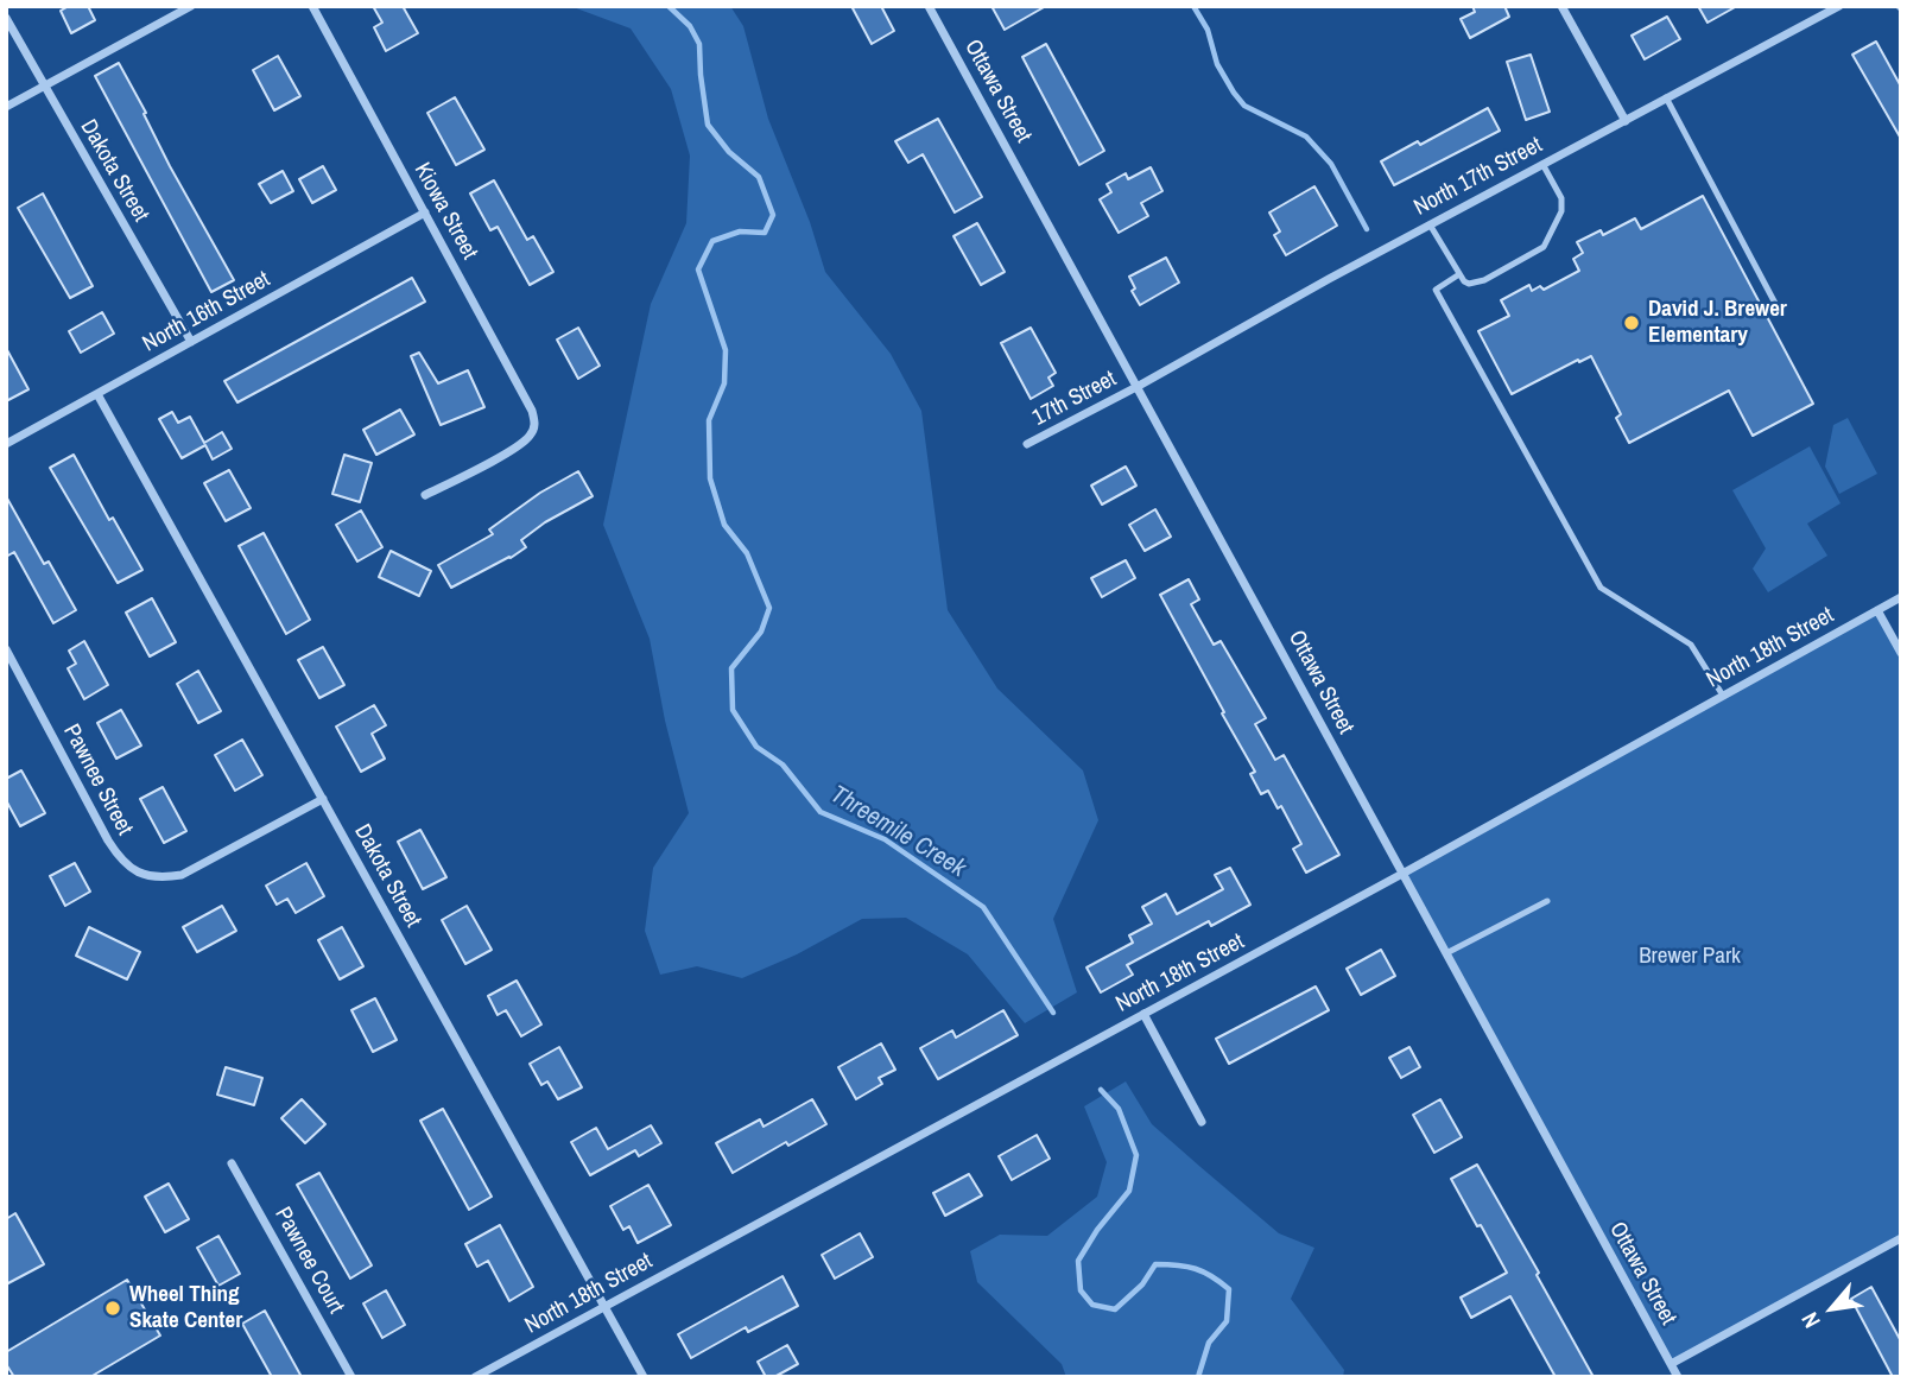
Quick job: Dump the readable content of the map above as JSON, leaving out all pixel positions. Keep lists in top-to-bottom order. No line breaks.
{"streets":{"street":["Ottawa Street","Dakota Street","North 17th Street","Kiowa Street","North 16th Street","17th Street","North 18th Street","Pawnee Street","Pawnee Court"]},"crossings":[["Ottawa Street","North 17th Street"],["Ottawa Street","17th Street"],["Ottawa Street","North 18th Street"],["Dakota Street","North 16th Street"],["Dakota Street","North 18th Street"],["Dakota Street","Pawnee Street"],["North 17th Street","17th Street"],["Kiowa Street","North 16th Street"]],"water":["Threemile Creek"],"parks":["Brewer Park"],"places":["David J. Brewer Elementary","Wheel Thing Skate Center"],"north":"bottom left"}
